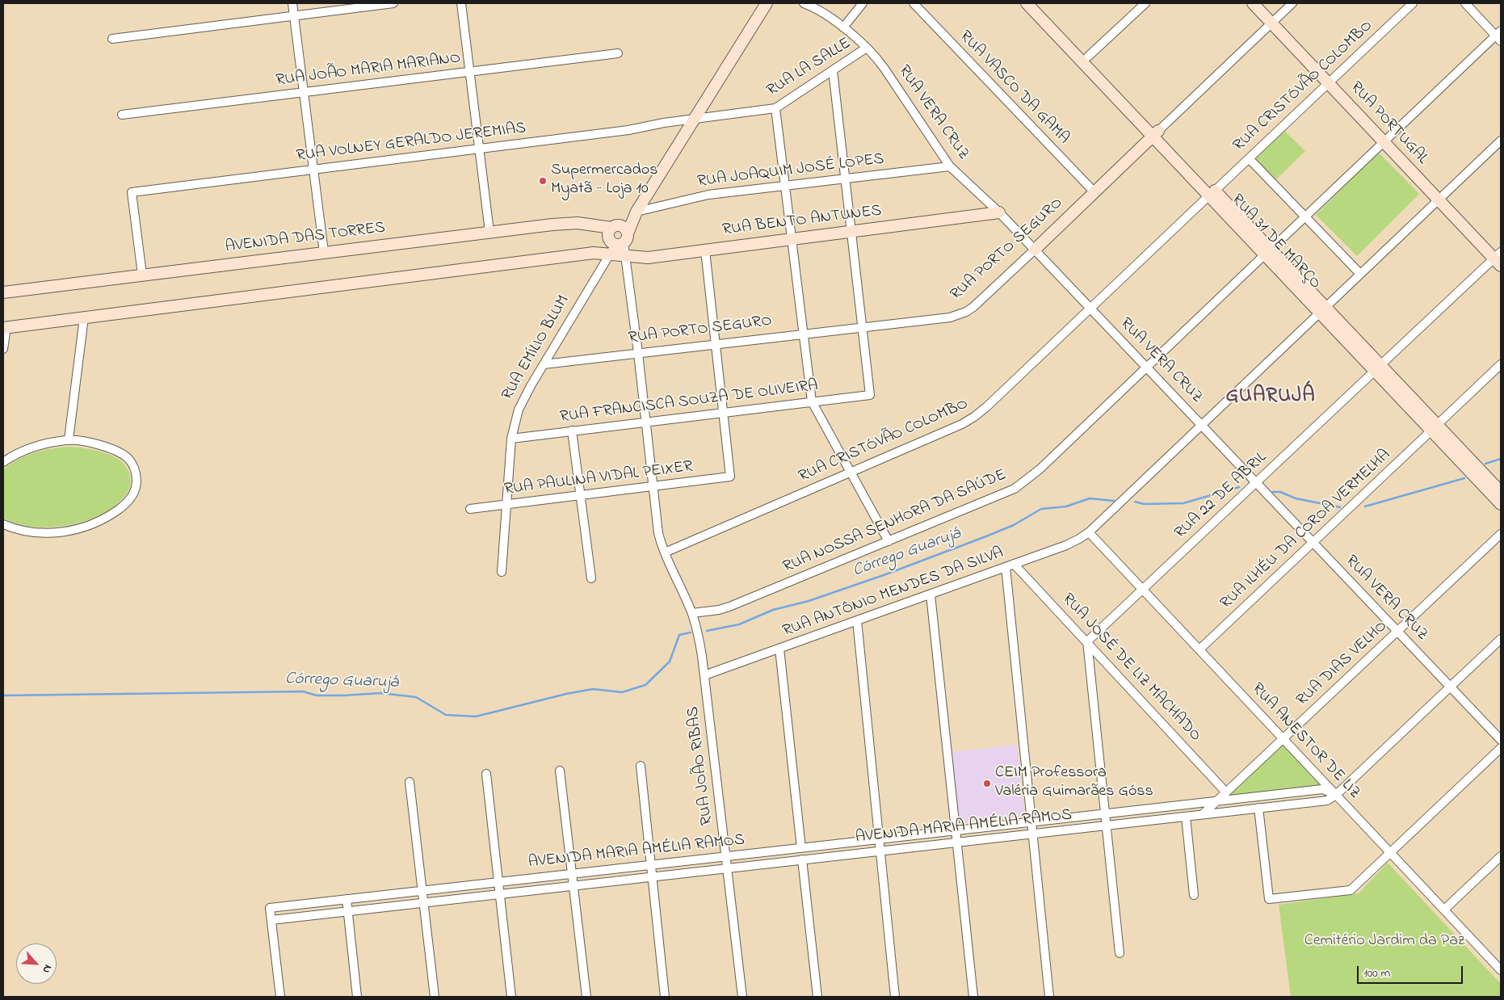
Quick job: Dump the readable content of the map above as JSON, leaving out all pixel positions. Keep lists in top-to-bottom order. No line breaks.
{"streets":{"main road":["RUA PORTUGAL","RUA BENTO ANTUNES","AVENIDA DAS TORRES","RUA 31 DE MARÇO","RUA PORTO SEGURO","RUA EMÍLIO BLUM"],"street":["RUA LA SALLE","RUA JOÃO MARIA MARIANO","RUA CRISTÓVÃO COLOMBO","RUA VASCO DA GAMA","RUA VERA CRUZ","RUA VOLNEY GERALDO JEREMIAS","RUA JOAQUIM JOSÉ LOPES","RUA FRANCISCA SOUZA DE OLIVEIRA","RUA PAULINA VIDAL PEIXER","RUA 22 DE ABRIL","RUA NOSSA SENHORA DA SAÚDE","RUA ILHÉU DA COROA VERMELHA","RUA ANTÔNIO MENDES DA SILVA","RUA DIAS VELHO","RUA JOSÉ DE LIZ MACHADO","RUA ANESTOR DE LIZ","RUA JOÃO RIBAS","AVENIDA MARIA AMÉLIA RAMOS"]},"crossings":[["RUA LA SALLE","RUA VERA CRUZ"],["RUA LA SALLE","RUA VOLNEY GERALDO JEREMIAS"],["RUA LA SALLE","RUA EMÍLIO BLUM"],["RUA CRISTÓVÃO COLOMBO","RUA VERA CRUZ"],["RUA CRISTÓVÃO COLOMBO","RUA PORTUGAL"],["RUA CRISTÓVÃO COLOMBO","RUA 31 DE MARÇO"],["RUA CRISTÓVÃO COLOMBO","RUA JOÃO RIBAS"],["RUA VASCO DA GAMA","RUA PORTO SEGURO"],["RUA VERA CRUZ","RUA JOAQUIM JOSÉ LOPES"],["RUA VERA CRUZ","RUA BENTO ANTUNES"],["RUA VERA CRUZ","RUA PORTO SEGURO"],["RUA VERA CRUZ","RUA 22 DE ABRIL"],["RUA VERA CRUZ","RUA NOSSA SENHORA DA SAÚDE"],["RUA VERA CRUZ","RUA ILHÉU DA COROA VERMELHA"],["RUA VERA CRUZ","RUA ANTÔNIO MENDES DA SILVA"],["RUA VERA CRUZ","RUA DIAS VELHO"],["RUA PORTUGAL","RUA PORTO SEGURO"],["RUA PORTUGAL","RUA 22 DE ABRIL"],["RUA PORTUGAL","RUA NOSSA SENHORA DA SAÚDE"],["RUA PORTUGAL","RUA ANTÔNIO MENDES DA SILVA"],["RUA VOLNEY GERALDO JEREMIAS","AVENIDA DAS TORRES"],["RUA VOLNEY GERALDO JEREMIAS","RUA EMÍLIO BLUM"],["RUA JOAQUIM JOSÉ LOPES","RUA EMÍLIO BLUM"],["RUA BENTO ANTUNES","AVENIDA DAS TORRES"],["RUA BENTO ANTUNES","RUA EMÍLIO BLUM"],["RUA BENTO ANTUNES","RUA JOÃO RIBAS"],["AVENIDA DAS TORRES","RUA EMÍLIO BLUM"],["RUA 31 DE MARÇO","RUA PORTO SEGURO"],["RUA 31 DE MARÇO","RUA 22 DE ABRIL"],["RUA 31 DE MARÇO","RUA NOSSA SENHORA DA SAÚDE"],["RUA 31 DE MARÇO","RUA ILHÉU DA COROA VERMELHA"],["RUA 31 DE MARÇO","RUA ANTÔNIO MENDES DA SILVA"],["RUA PORTO SEGURO","RUA EMÍLIO BLUM"],["RUA PORTO SEGURO","RUA FRANCISCA SOUZA DE OLIVEIRA"],["RUA PORTO SEGURO","RUA JOÃO RIBAS"],["RUA EMÍLIO BLUM","RUA FRANCISCA SOUZA DE OLIVEIRA"],["RUA EMÍLIO BLUM","RUA PAULINA VIDAL PEIXER"],["RUA FRANCISCA SOUZA DE OLIVEIRA","RUA PAULINA VIDAL PEIXER"],["RUA FRANCISCA SOUZA DE OLIVEIRA","RUA JOÃO RIBAS"],["RUA PAULINA VIDAL PEIXER","RUA JOÃO RIBAS"],["RUA 22 DE ABRIL","RUA JOSÉ DE LIZ MACHADO"],["RUA 22 DE ABRIL","RUA ANESTOR DE LIZ"],["RUA NOSSA SENHORA DA SAÚDE","RUA JOÃO RIBAS"],["RUA ILHÉU DA COROA VERMELHA","RUA ANESTOR DE LIZ"],["RUA ANTÔNIO MENDES DA SILVA","RUA JOSÉ DE LIZ MACHADO"],["RUA ANTÔNIO MENDES DA SILVA","RUA ANESTOR DE LIZ"],["RUA ANTÔNIO MENDES DA SILVA","RUA JOÃO RIBAS"],["RUA DIAS VELHO","RUA JOSÉ DE LIZ MACHADO"],["RUA DIAS VELHO","RUA ANESTOR DE LIZ"],["RUA DIAS VELHO","AVENIDA MARIA AMÉLIA RAMOS"],["RUA ANESTOR DE LIZ","AVENIDA MARIA AMÉLIA RAMOS"],["RUA JOÃO RIBAS","AVENIDA MARIA AMÉLIA RAMOS"]],"districts":["GUARUJÁ"],"water":["Córrego Guarujá"],"parks":["Cemitério Jardim da Paz"],"places":["Supermercados Myatã - Loja 10","CEIM Professora Valéria Guimarães Góss"],"scale_bar":"100 m","north":"bottom right"}
